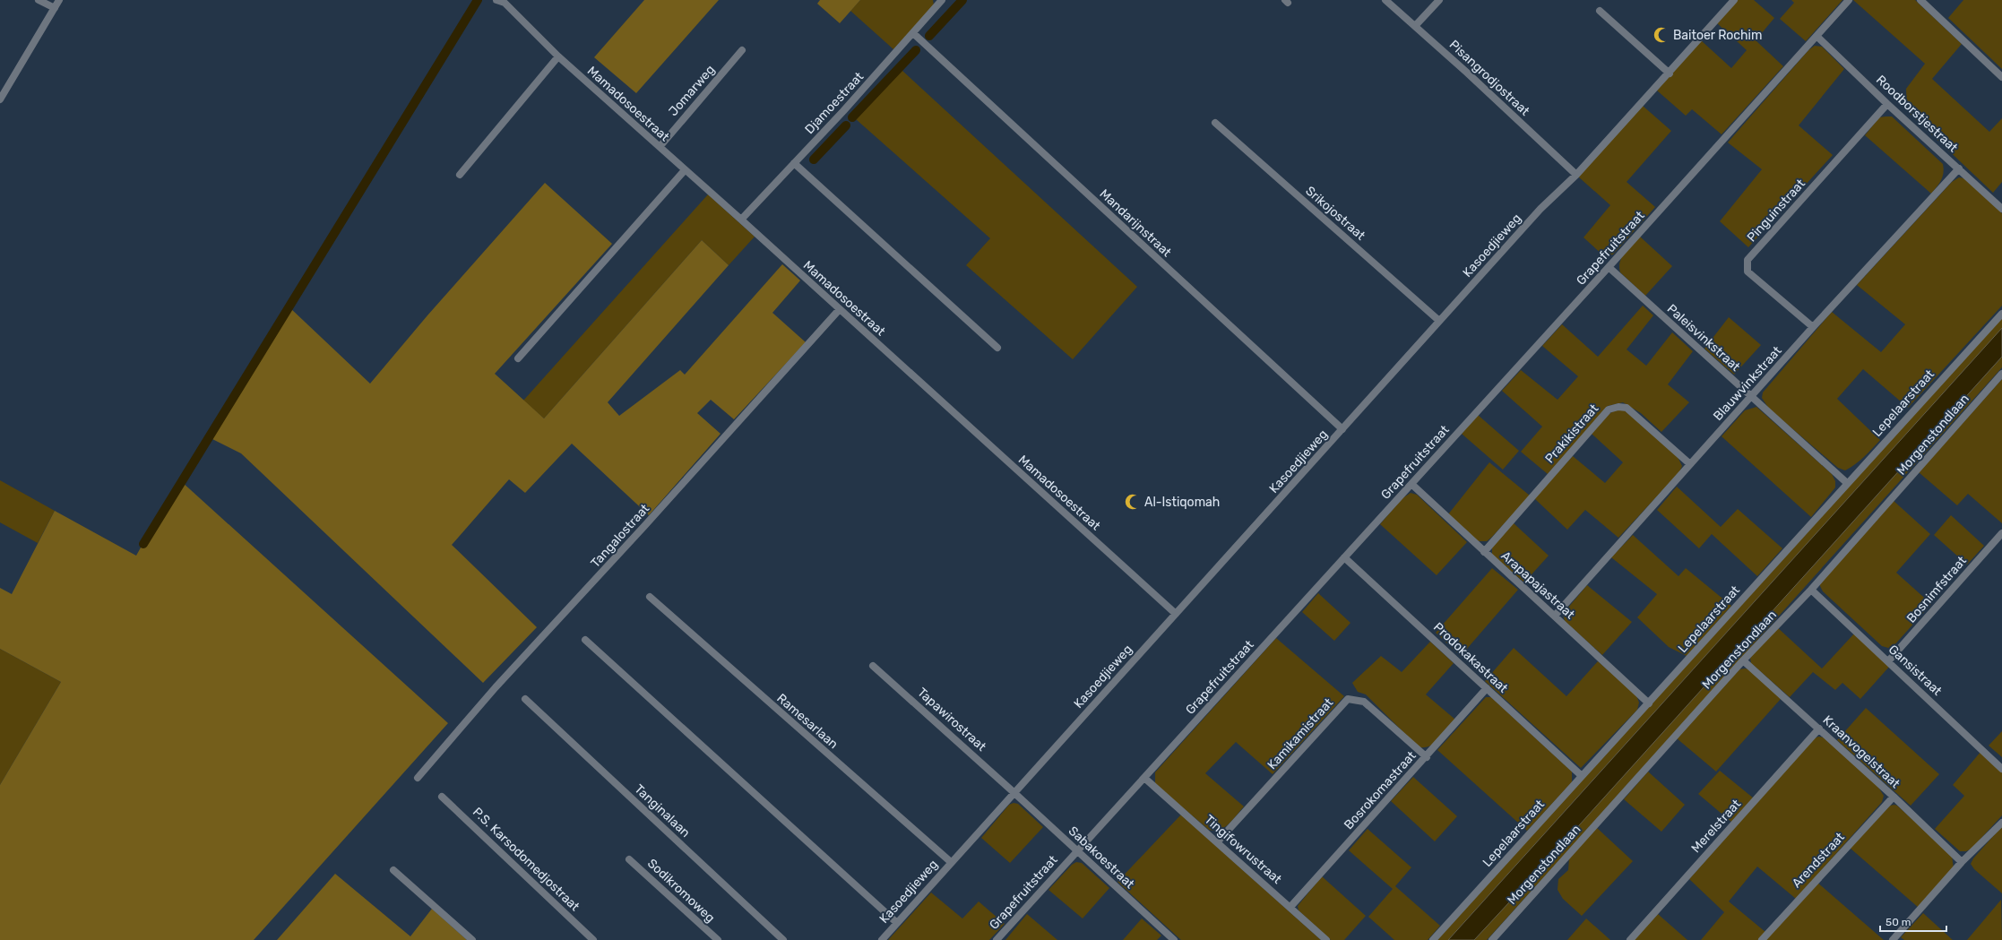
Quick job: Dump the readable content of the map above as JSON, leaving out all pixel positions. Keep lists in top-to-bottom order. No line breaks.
{"streets":{"street":["Pisangrodjostraat","Jomarweg","Djamoestraat","Mamadosoestraat","Roodborstjestraat","Pinguinstraat","Srikojostraat","Mandarijnstraat","Kasoedjieweg","Grapefruitstraat","Paleisvinkstraat","Blauwvinkstraat","Lepelaarstraat","Prakikistraat","Morgenstondlaan","Tangalostraat","Arapapajastraat","Bosnimfstraat","Prodokakastraat","Gansistraat","Tapawirostraat","Ramesarlaan","Kamikamistraat","Kraanvogelstraat","Bosrokomastraat","Tanginalaan","Merelstraat","Tingifowrustraat","Sabakoestraat","P.S. Karsodomedjostraat","Arendstraat","Sodikromoweg"]},"crossings":[["Pisangrodjostraat","Kasoedjieweg"],["Jomarweg","Mamadosoestraat"],["Djamoestraat","Mamadosoestraat"],["Djamoestraat","Mandarijnstraat"],["Mamadosoestraat","Kasoedjieweg"],["Mamadosoestraat","Tangalostraat"],["Roodborstjestraat","Pinguinstraat"],["Roodborstjestraat","Grapefruitstraat"],["Roodborstjestraat","Blauwvinkstraat"],["Pinguinstraat","Blauwvinkstraat"],["Srikojostraat","Kasoedjieweg"],["Mandarijnstraat","Kasoedjieweg"],["Kasoedjieweg","Tapawirostraat"],["Kasoedjieweg","Ramesarlaan"],["Kasoedjieweg","Sabakoestraat"],["Grapefruitstraat","Paleisvinkstraat"],["Grapefruitstraat","Arapapajastraat"],["Grapefruitstraat","Prodokakastraat"],["Grapefruitstraat","Tingifowrustraat"],["Grapefruitstraat","Sabakoestraat"],["Paleisvinkstraat","Blauwvinkstraat"],["Paleisvinkstraat","Lepelaarstraat"],["Blauwvinkstraat","Prakikistraat"],["Blauwvinkstraat","Arapapajastraat"],["Lepelaarstraat","Arapapajastraat"],["Lepelaarstraat","Prodokakastraat"],["Prakikistraat","Arapapajastraat"],["Morgenstondlaan","Gansistraat"],["Morgenstondlaan","Kraanvogelstraat"],["Bosnimfstraat","Gansistraat"],["Prodokakastraat","Bosrokomastraat"],["Tapawirostraat","Sabakoestraat"],["Kamikamistraat","Bosrokomastraat"],["Kamikamistraat","Tingifowrustraat"],["Kraanvogelstraat","Merelstraat"],["Kraanvogelstraat","Arendstraat"],["Bosrokomastraat","Tingifowrustraat"]],"places":{"mosque":["Baitoer Rochim","Al-Istiqomah"]},"scale_bar":"50 m"}
